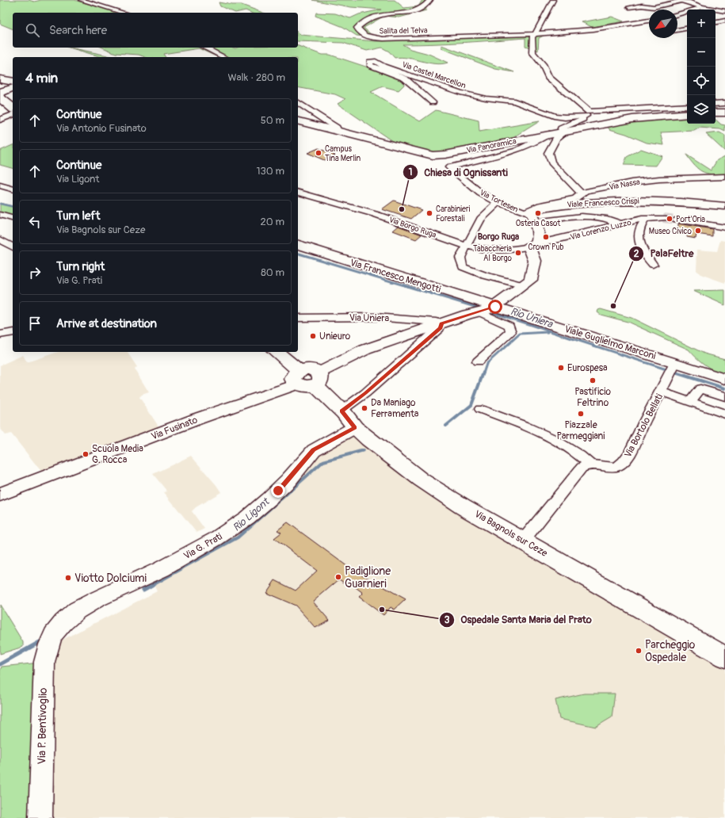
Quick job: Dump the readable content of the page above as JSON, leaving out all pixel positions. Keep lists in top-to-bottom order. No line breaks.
{"streets":{"main road":["Via Panoramica","Via Bagnols sur Ceze"],"street":["Salita del Telva","Via Castel Marcellon","Via Nassa","Via Tortesen","Viale Francesco Crispi","Via Borgo Ruga","Via Lorenzo Luzzo","Via Francesco Mengotti","Via Uniera","Viale Guglielmo Marconi","Via Bortolo Bellati","Via Fusinato","Via G. Prati","Via P. Bentivoglio"]},"crossings":[["Via Panoramica","Via Tortesen"],["Via Nassa","Via Tortesen"],["Via Nassa","Viale Francesco Crispi"],["Via Tortesen","Viale Francesco Crispi"],["Via Borgo Ruga","Via Lorenzo Luzzo"],["Via Francesco Mengotti","Viale Guglielmo Marconi"],["Via Francesco Mengotti","Via Fusinato"],["Via Uniera","Via Fusinato"],["Viale Guglielmo Marconi","Via Bortolo Bellati"],["Viale Guglielmo Marconi","Via Fusinato"],["Via Fusinato","Via Bagnols sur Ceze"],["Via Bagnols sur Ceze","Via G. Prati"],["Via G. Prati","Via P. Bentivoglio"]],"districts":["Borgo Ruga"],"water":["Rio Uniera","Rio Ligont"],"places":["Campus Tina Merlin","Chiesa di Ognissanti","Carabinieri Forestali","Osteria Casot","Port'Oria","Museo Civico","Crown Pub","Tabaccheria Al Borgo","PalaFeltre","Unieuro","Eurospesa","Pastificio Feltrino","Da Maniago Ferramenta","Piazzale Parmeggiani","Scuola Media G. Rocca","Padiglione Guarnieri","Viotto Dolciumi","Ospedale Santa Maria del Prato","Parcheggio Ospedale"],"north":"bottom left","page":{"map_buttons":["+","−"],"search":"Search here","heading":["4 min","Walk · 280 m"],"list":[["Continue","Via Antonio Fusinato","50 m"],["Continue","Via Ligont","130 m"],["Turn left","Via Bagnols sur Ceze","20 m"],["Turn right","Via G. Prati","80 m"],"Arrive at destination"]}}
